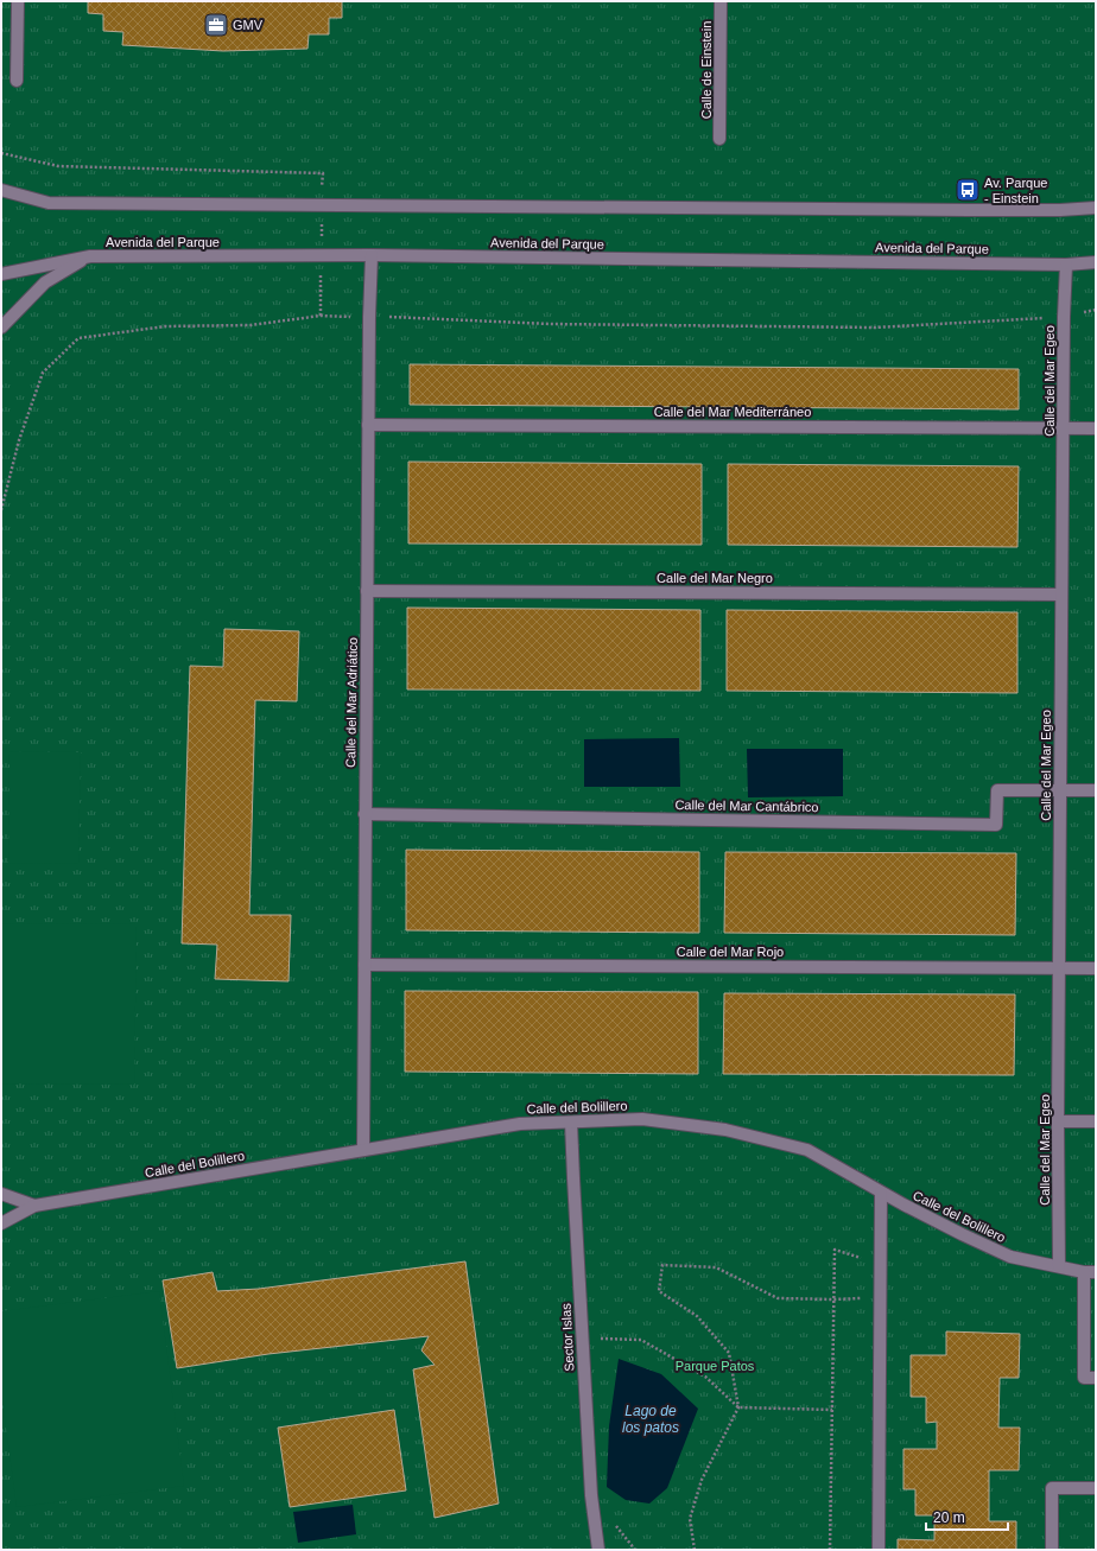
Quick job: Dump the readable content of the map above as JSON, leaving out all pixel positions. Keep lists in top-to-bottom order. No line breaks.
{"streets":{"street":["Calle de Einstein","Avenida del Parque","Calle del Mar Egeo","Calle del Mar Mediterráneo","Calle del Mar Negro","Calle del Mar Adriático","Calle del Mar Cantábrico","Calle del Mar Rojo","Calle del Bolillero","Sector Islas"]},"crossings":[["Avenida del Parque","Calle del Mar Egeo"],["Avenida del Parque","Calle del Mar Adriático"],["Calle del Mar Egeo","Calle del Mar Mediterráneo"],["Calle del Mar Egeo","Calle del Mar Negro"],["Calle del Mar Egeo","Calle del Mar Cantábrico"],["Calle del Mar Egeo","Calle del Mar Rojo"],["Calle del Mar Egeo","Calle del Bolillero"],["Calle del Mar Mediterráneo","Calle del Mar Adriático"],["Calle del Mar Negro","Calle del Mar Adriático"],["Calle del Mar Adriático","Calle del Mar Cantábrico"],["Calle del Mar Adriático","Calle del Mar Rojo"],["Calle del Mar Adriático","Calle del Bolillero"],["Calle del Bolillero","Sector Islas"]],"water":["Lago de los patos"],"parks":["Parque Patos"],"places":{"office":["GMV"],"bus stop":["Av. Parque - Einstein"]},"scale_bar":"20 m"}
